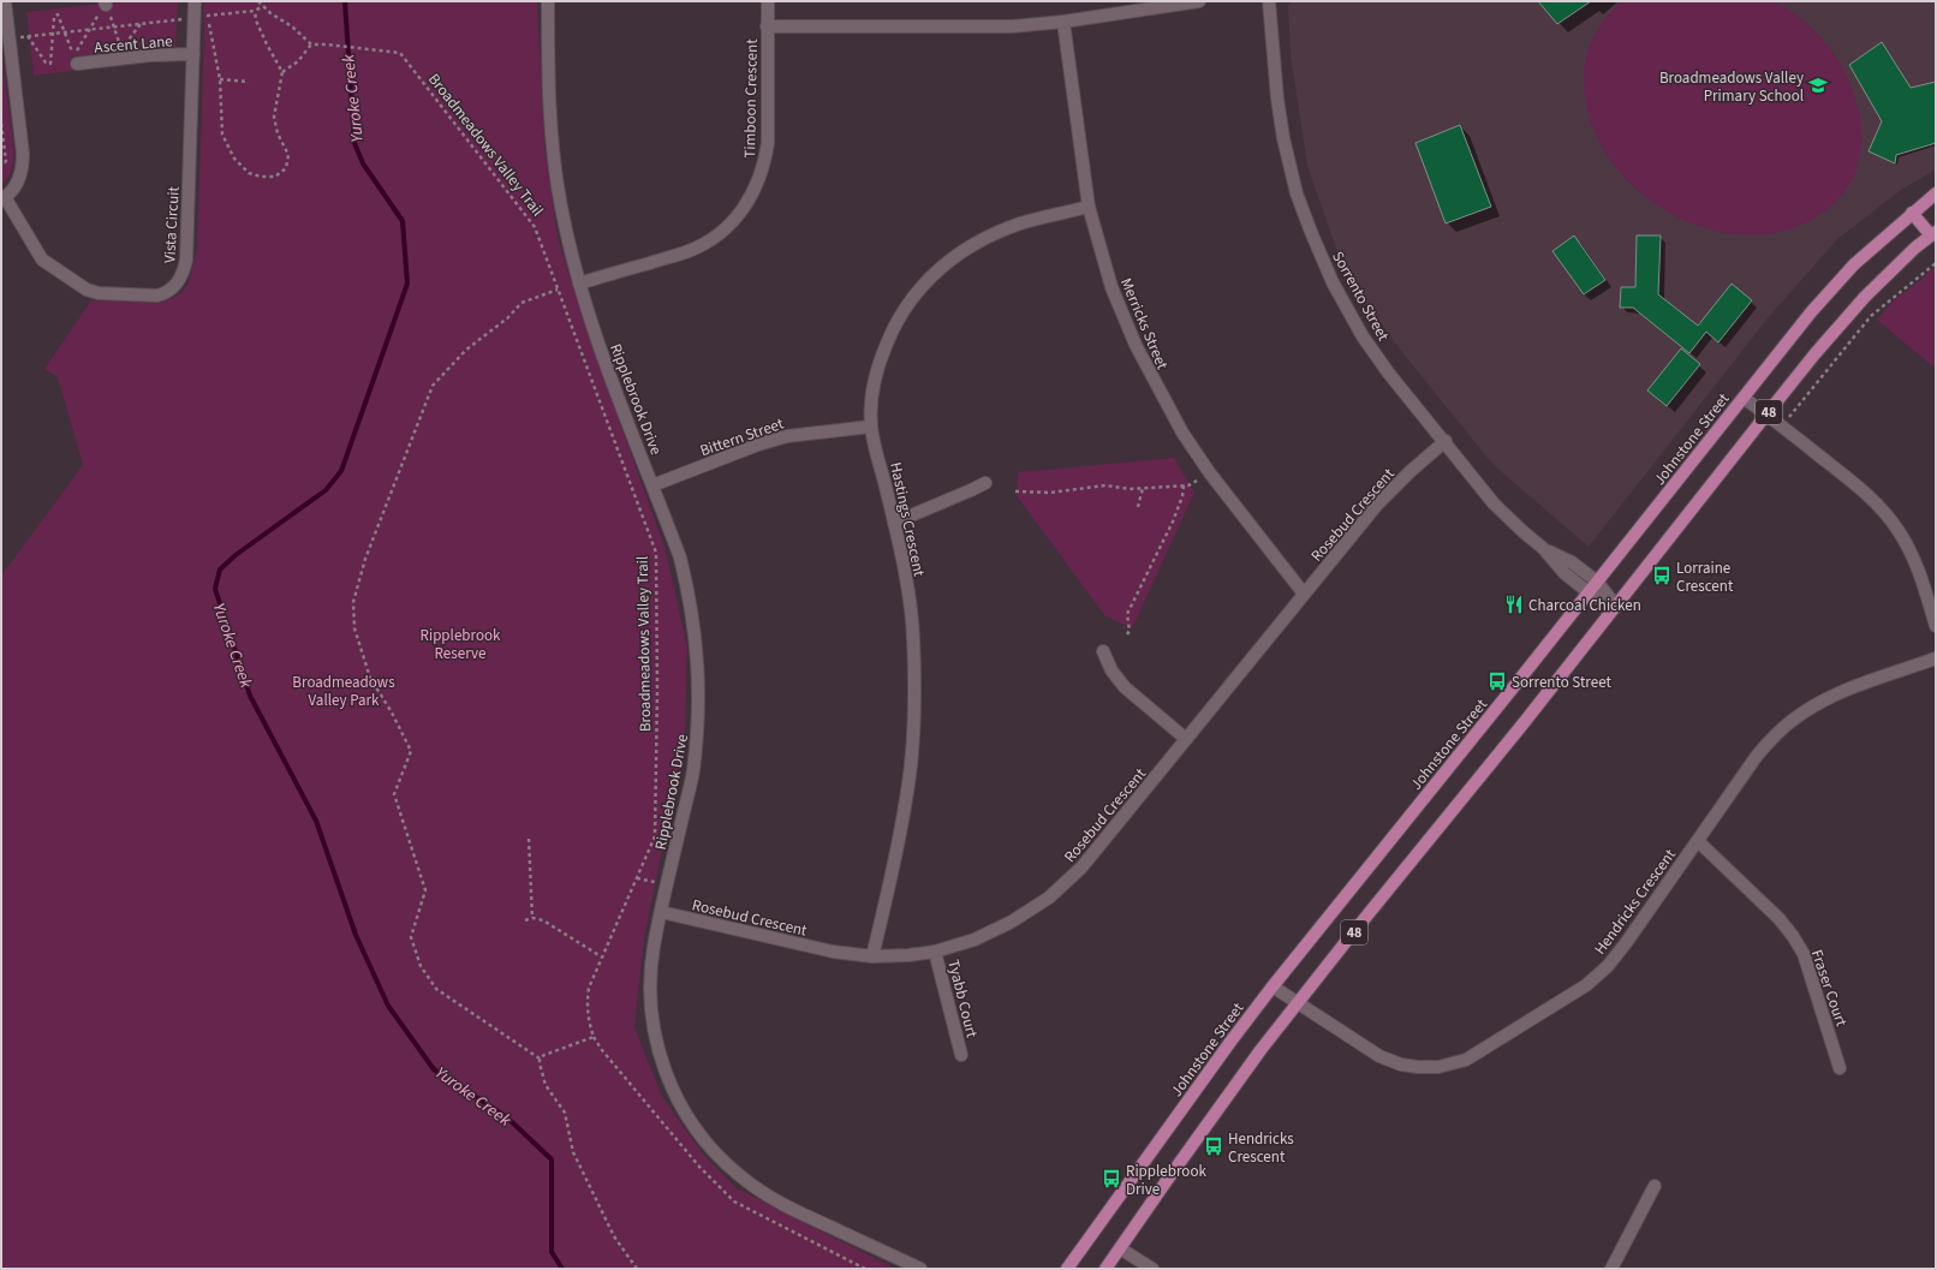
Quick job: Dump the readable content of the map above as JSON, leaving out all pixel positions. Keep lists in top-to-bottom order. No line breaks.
{"streets":{"main road":["48","Johnstone Street"],"street":["Ascent Lane","Timboon Crescent","Vista Circuit","Sorrento Street","Merricks Street","Ripplebrook Drive","Bittern Street","Rosebud Crescent","Hastings Crescent","Hendricks Crescent","Fraser Court","Tyabb Court"],"path":["Broadmeadows Valley Trail"]},"crossings":[["Ascent Lane","Vista Circuit"],["Timboon Crescent","Ripplebrook Drive"],["Sorrento Street","48"],["Sorrento Street","Johnstone Street"],["Sorrento Street","Rosebud Crescent"],["Merricks Street","Rosebud Crescent"],["Merricks Street","Hastings Crescent"],["Ripplebrook Drive","Bittern Street"],["Ripplebrook Drive","Rosebud Crescent"],["48","Hendricks Crescent"],["Bittern Street","Hastings Crescent"],["Johnstone Street","Hendricks Crescent"],["Rosebud Crescent","Hastings Crescent"],["Rosebud Crescent","Tyabb Court"],["Hendricks Crescent","Fraser Court"]],"water":["Yuroke Creek"],"parks":["Ripplebrook Reserve","Broadmeadows Valley Park"],"places":{"school or university":["Broadmeadows Valley Primary School"],"bus stop":["Lorraine Crescent","Sorrento Street","Hendricks Crescent","Ripplebrook Drive"],"restaurant":["Charcoal Chicken"]}}
